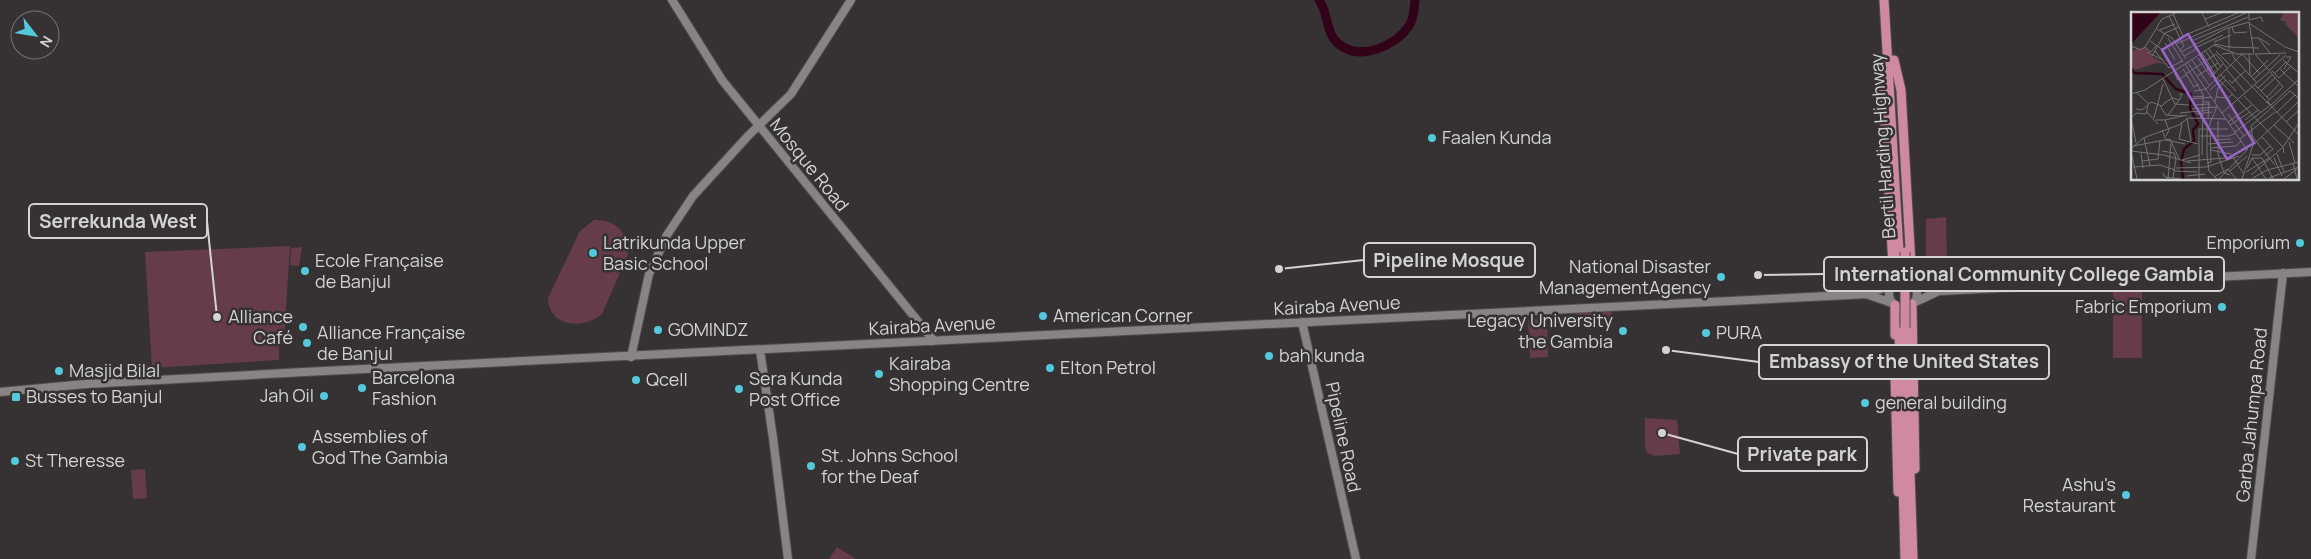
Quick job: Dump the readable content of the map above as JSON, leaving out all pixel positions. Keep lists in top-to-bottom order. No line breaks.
{"streets":{"main road":["Bertil Harding Highway"],"street":["Mosque Road","Kairaba Avenue","Garba Jahumpa Road","Pipeline Road"]},"crossings":[["Mosque Road","Kairaba Avenue"],["Kairaba Avenue","Pipeline Road"]],"places":{"other":["Faalen Kunda","Emporium","Latrikunda Upper Basic School","Pipeline Mosque","Ecole Française de Banjul","International Community College Gambia","National Disaster ManagementAgency","Fabric Emporium","American Corner","Serrekunda West","Alliance Café","GOMINDZ","Legacy University the Gambia","PURA","Alliance Française de Banjul","Embassy of the United States","bah kunda","Elton Petrol","Masjid Bilal","Kairaba Shopping Centre","Qcell","Barcelona Fashion","Sera Kunda Post Office","Jah Oil","general building","Private park","Assemblies of God The Gambia","St Theresse","St. Johns School for the Deaf","Ashu's Restaurant"],"transit":["Busses to Banjul"]},"north":"bottom right"}
